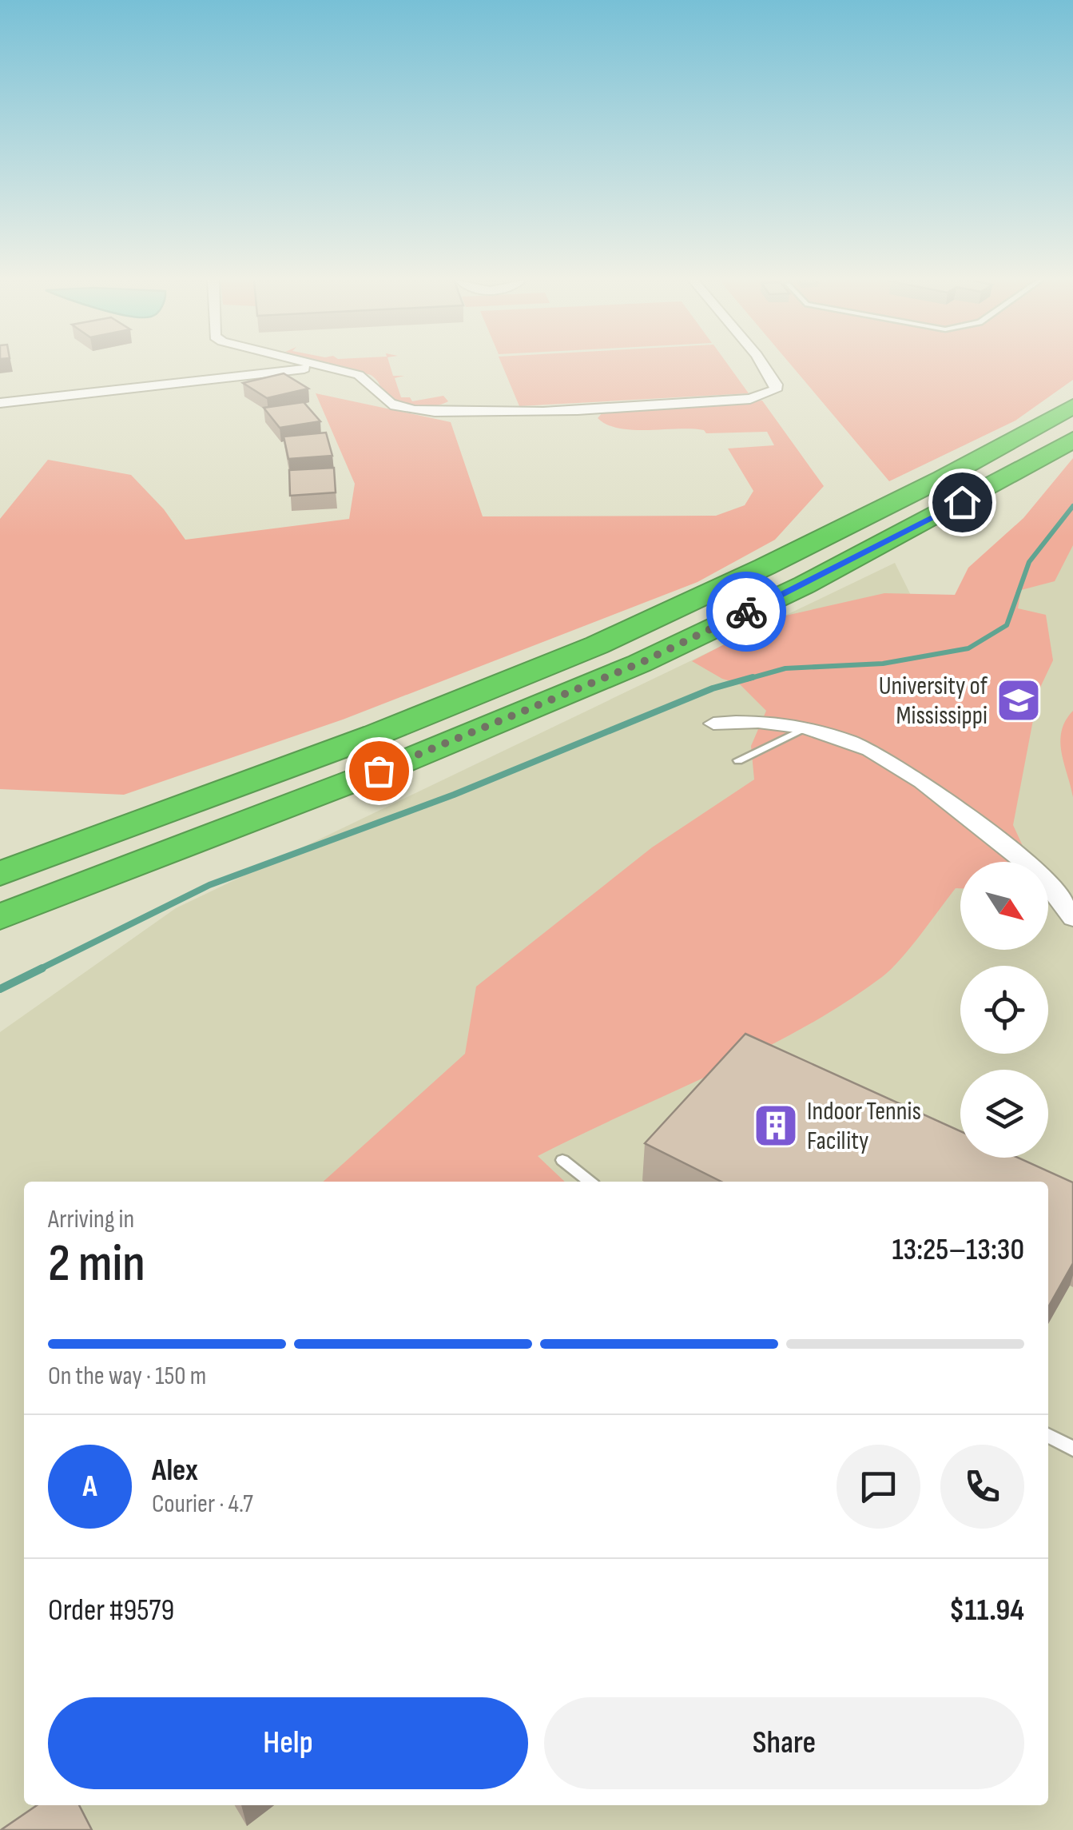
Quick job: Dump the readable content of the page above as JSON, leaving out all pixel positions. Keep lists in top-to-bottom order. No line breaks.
{"places":{"school or university":["University of Mississippi"],"building":["Indoor Tennis Facility"]},"north":"bottom right","page":{"heading":["2 min","Arriving in","13:25–13:30"],"panel":["Alex","Courier · 4.7","Order #9579","$11.94"],"bar":"On the way · 150 m","round":"A","buttons":["Help","Share"]}}
